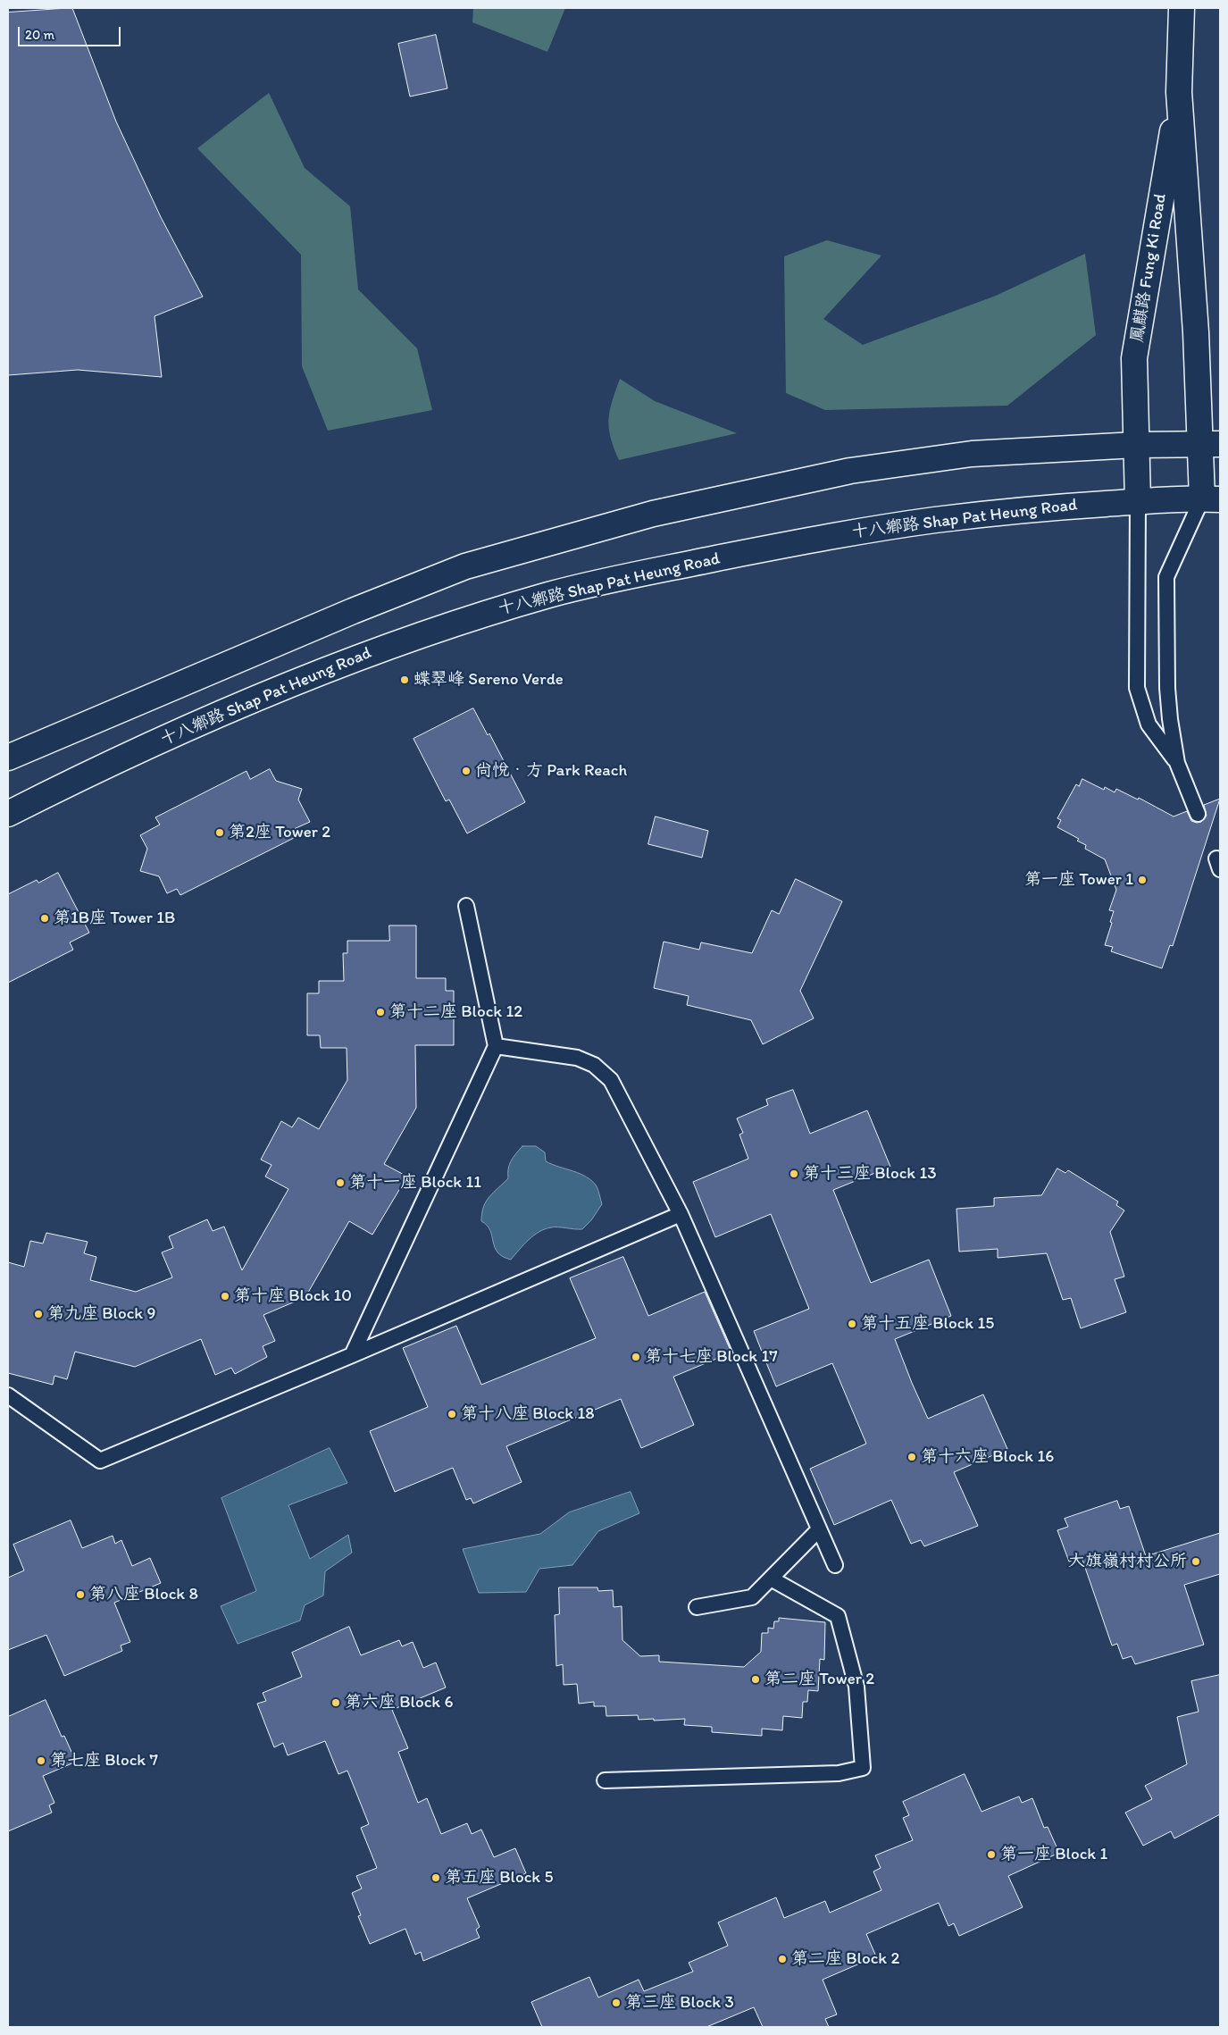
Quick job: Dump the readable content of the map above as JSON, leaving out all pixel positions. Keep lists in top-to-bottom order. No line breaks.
{"streets":{"main road":["鳳麒路 Fung Ki Road","十八鄉路 Shap Pat Heung Road"]},"crossings":[["鳳麒路 Fung Ki Road","十八鄉路 Shap Pat Heung Road"]],"places":["蝶翠峰 Sereno Verde","尚悦‧方 Park Reach","第2座 Tower 2","第一座 Tower 1","第1B座 Tower 1B","第十二座 Block 12","第十三座 Block 13","第十一座 Block 11","第十座 Block 10","第九座 Block 9","第十五座 Block 15","第十七座 Block 17","第十八座 Block 18","第十六座 Block 16","大旗嶺村村公所","第八座 Block 8","第二座 Tower 2","第六座 Block 6","第七座 Block 7","第一座 Block 1","第五座 Block 5","第二座 Block 2","第三座 Block 3"],"scale_bar":"20 m"}
